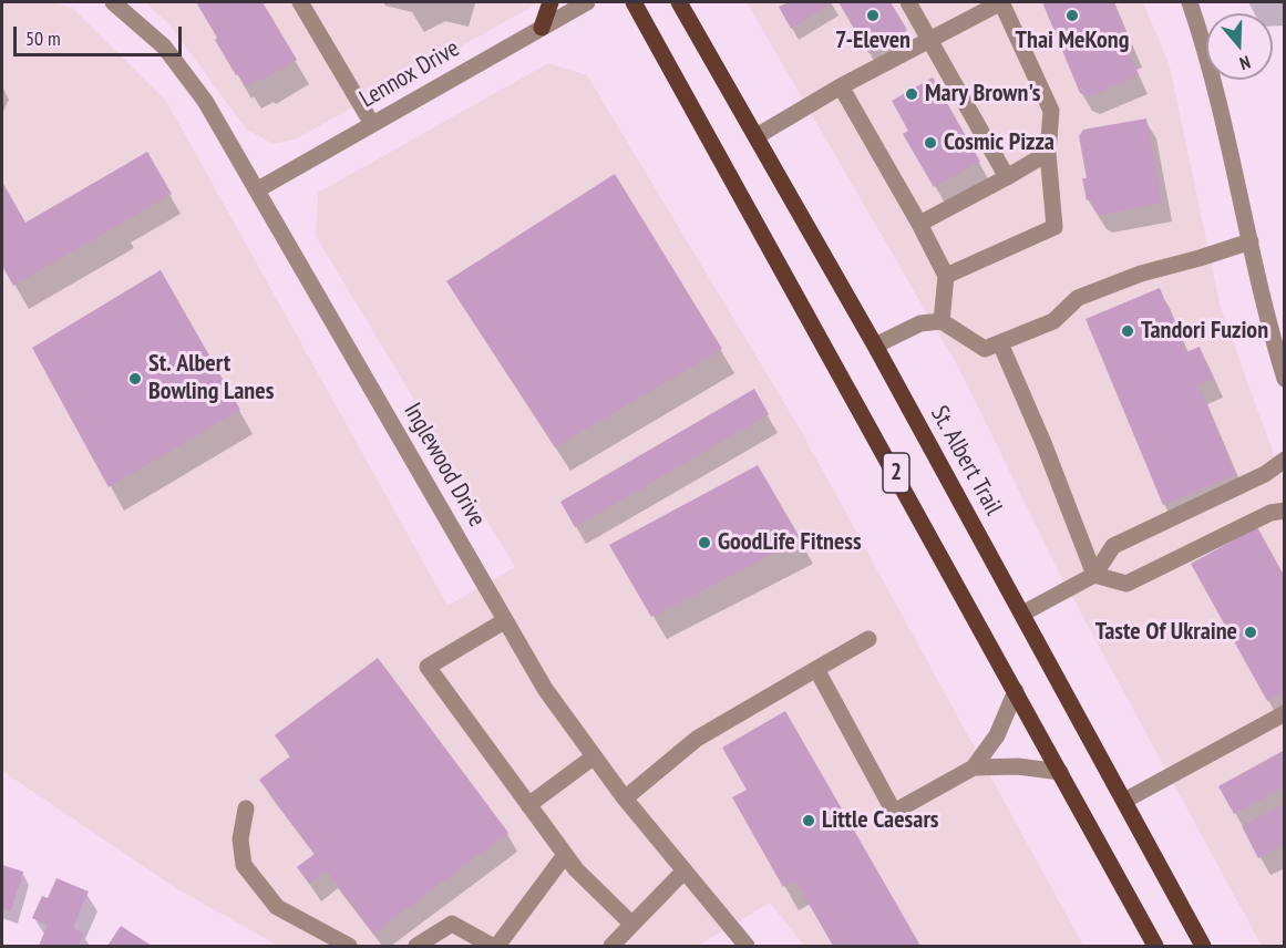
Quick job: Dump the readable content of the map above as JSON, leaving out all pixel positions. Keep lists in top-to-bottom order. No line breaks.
{"streets":{"main road":["St. Albert Trail","2"],"street":["Lennox Drive","Inglewood Drive"]},"crossings":[["Lennox Drive","Inglewood Drive"]],"places":["7-Eleven","Thai MeKong","Mary Brown's","Cosmic Pizza","Tandori Fuzion","St. Albert Bowling Lanes","GoodLife Fitness","Taste Of Ukraine","Little Caesars"],"scale_bar":"50 m","north":"bottom"}
